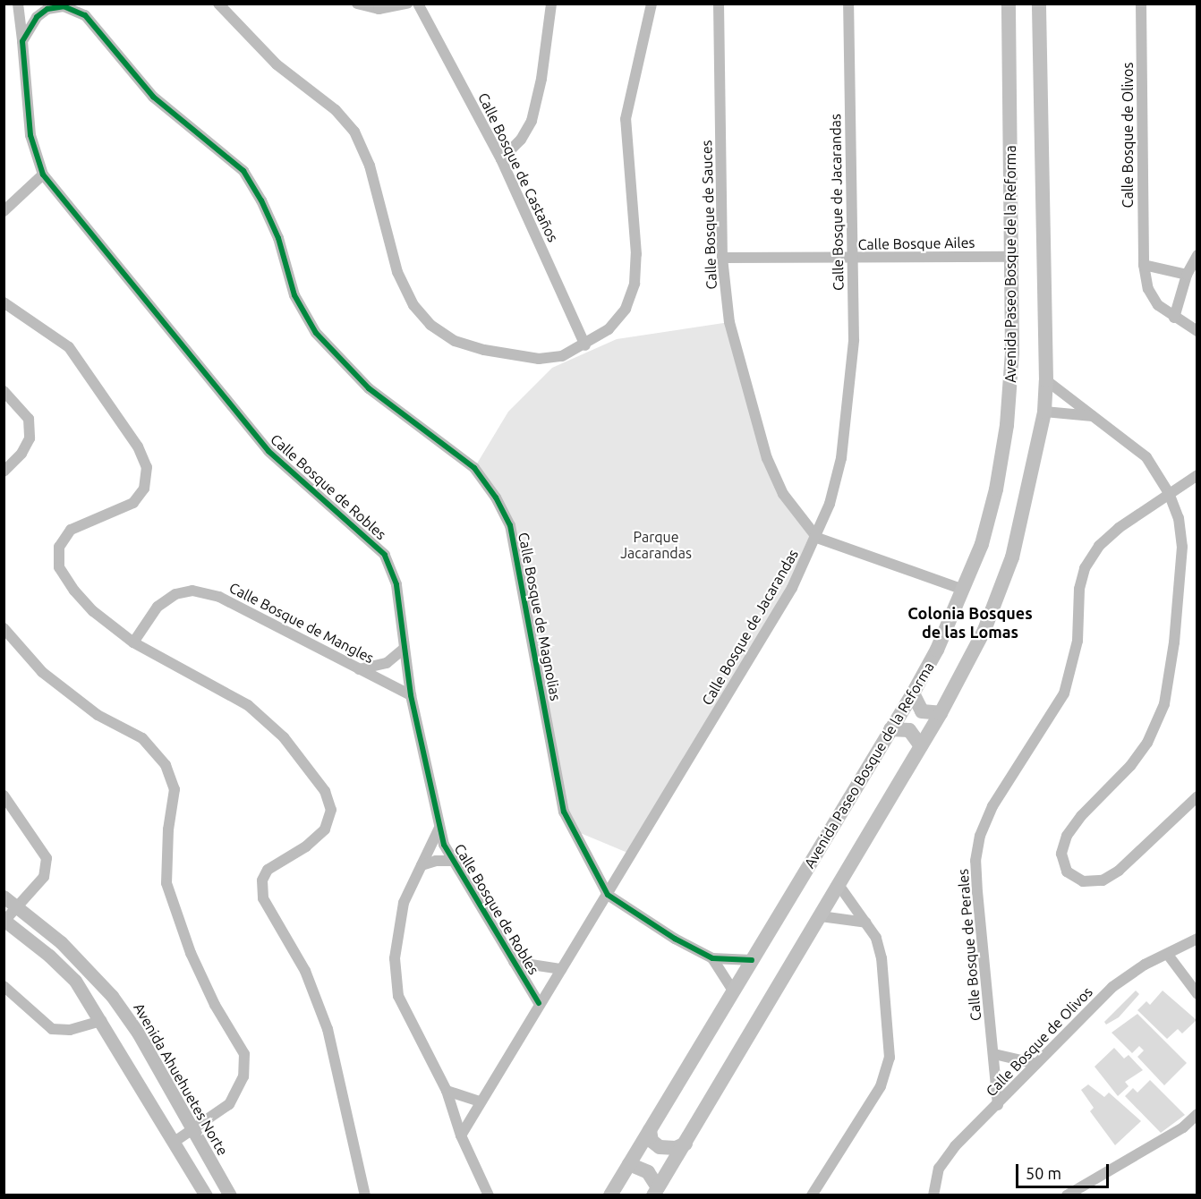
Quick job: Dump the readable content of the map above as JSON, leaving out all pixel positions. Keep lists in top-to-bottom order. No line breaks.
{"streets":{"main road":["Avenida Paseo Bosque de la Reforma"],"street":["Calle Bosque de Olivos","Calle Bosque de Castaños","Calle Bosque de Jacarandas","Calle Bosque de Sauces","Calle Bosque Ailes","Calle Bosque de Robles","Calle Bosque de Magnolias","Calle Bosque de Mangles","Calle Bosque de Perales","Avenida Ahuehuetes Norte"]},"crossings":[["Calle Bosque de Olivos","Calle Bosque de Perales"],["Calle Bosque de Jacarandas","Calle Bosque de Sauces"],["Calle Bosque de Jacarandas","Calle Bosque Ailes"],["Calle Bosque de Jacarandas","Calle Bosque de Robles"],["Calle Bosque de Jacarandas","Calle Bosque de Magnolias"],["Calle Bosque de Sauces","Calle Bosque Ailes"],["Calle Bosque Ailes","Avenida Paseo Bosque de la Reforma"],["Avenida Paseo Bosque de la Reforma","Calle Bosque de Magnolias"],["Calle Bosque de Robles","Calle Bosque de Mangles"]],"districts":["Colonia Bosques de las Lomas"],"parks":["Parque Jacarandas"],"scale_bar":"50 m"}
